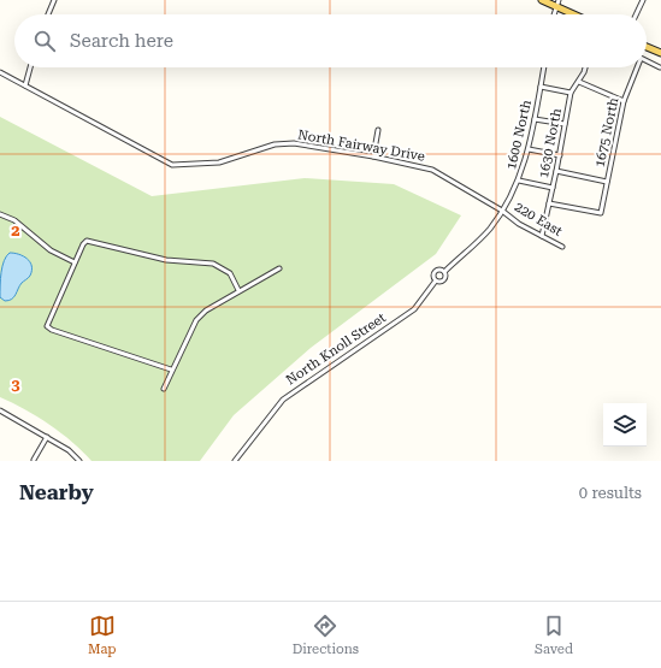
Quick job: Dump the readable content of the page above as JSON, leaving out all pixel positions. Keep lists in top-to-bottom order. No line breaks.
{"streets":{"street":["1675 North","1600 North","1630 North","North Fairway Drive","220 East","North Knoll Street"]},"crossings":[["1675 North","1630 North"],["1600 North","North Fairway Drive"],["1600 North","220 East"],["1600 North","North Knoll Street"],["1630 North","220 East"],["North Fairway Drive","220 East"],["North Fairway Drive","North Knoll Street"],["220 East","North Knoll Street"]],"page":{"search":"Search here","heading":["Nearby","0 results"],"nav":["Map","Directions","Saved"]},"grid":{"rows":["2","3"]}}
